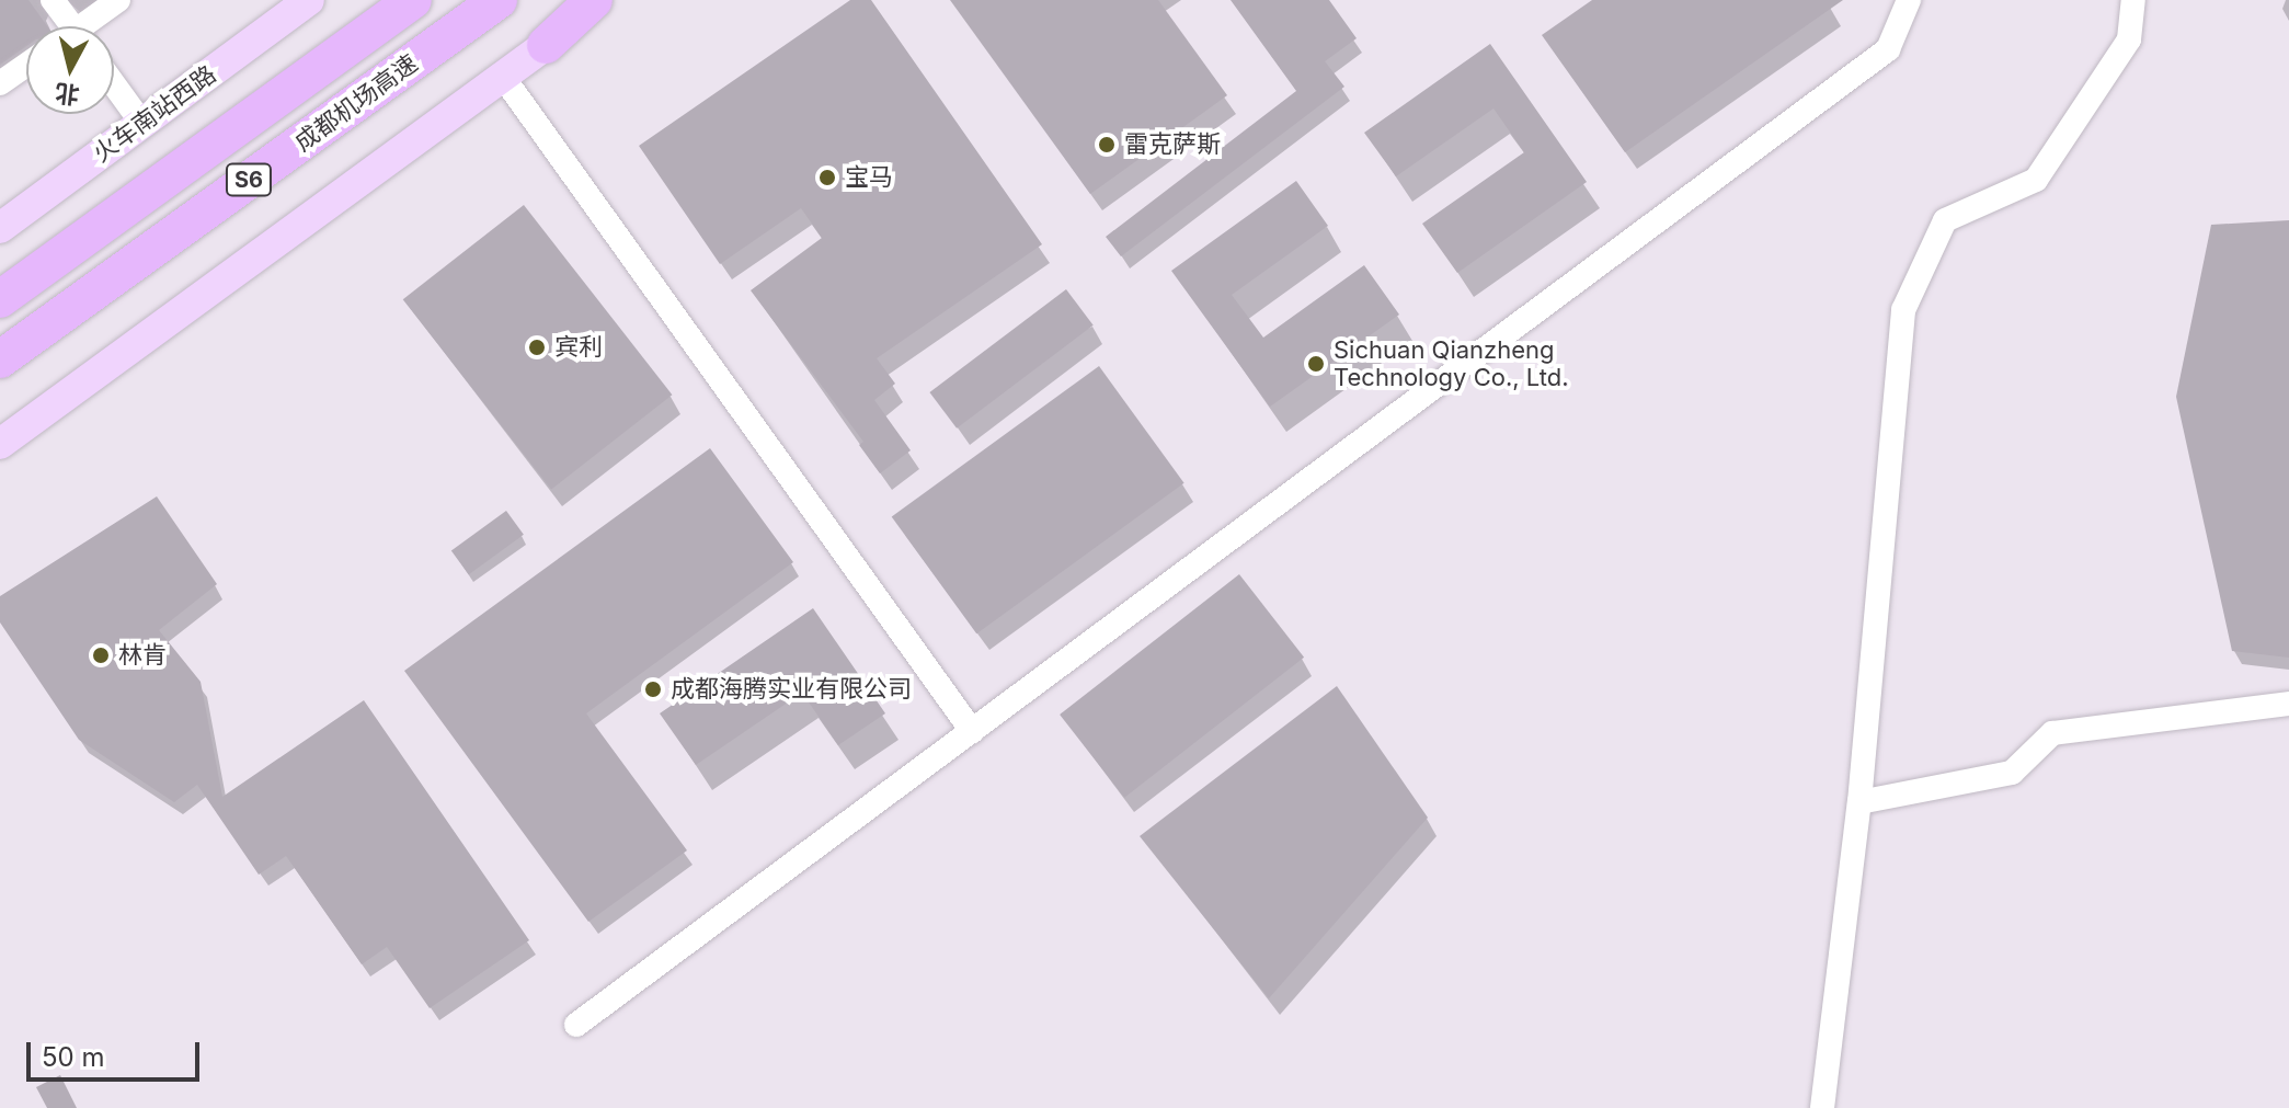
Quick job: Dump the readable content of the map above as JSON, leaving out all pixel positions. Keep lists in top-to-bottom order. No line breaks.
{"streets":{"highway":["成都机场高速","S6"],"main road":["火车南站西路"]},"places":["雷克萨斯","宝马","宾利","Sichuan Qianzheng Technology Co., Ltd.","林肯","成都海腾实业有限公司"],"scale_bar":"50 m","north":"bottom"}
